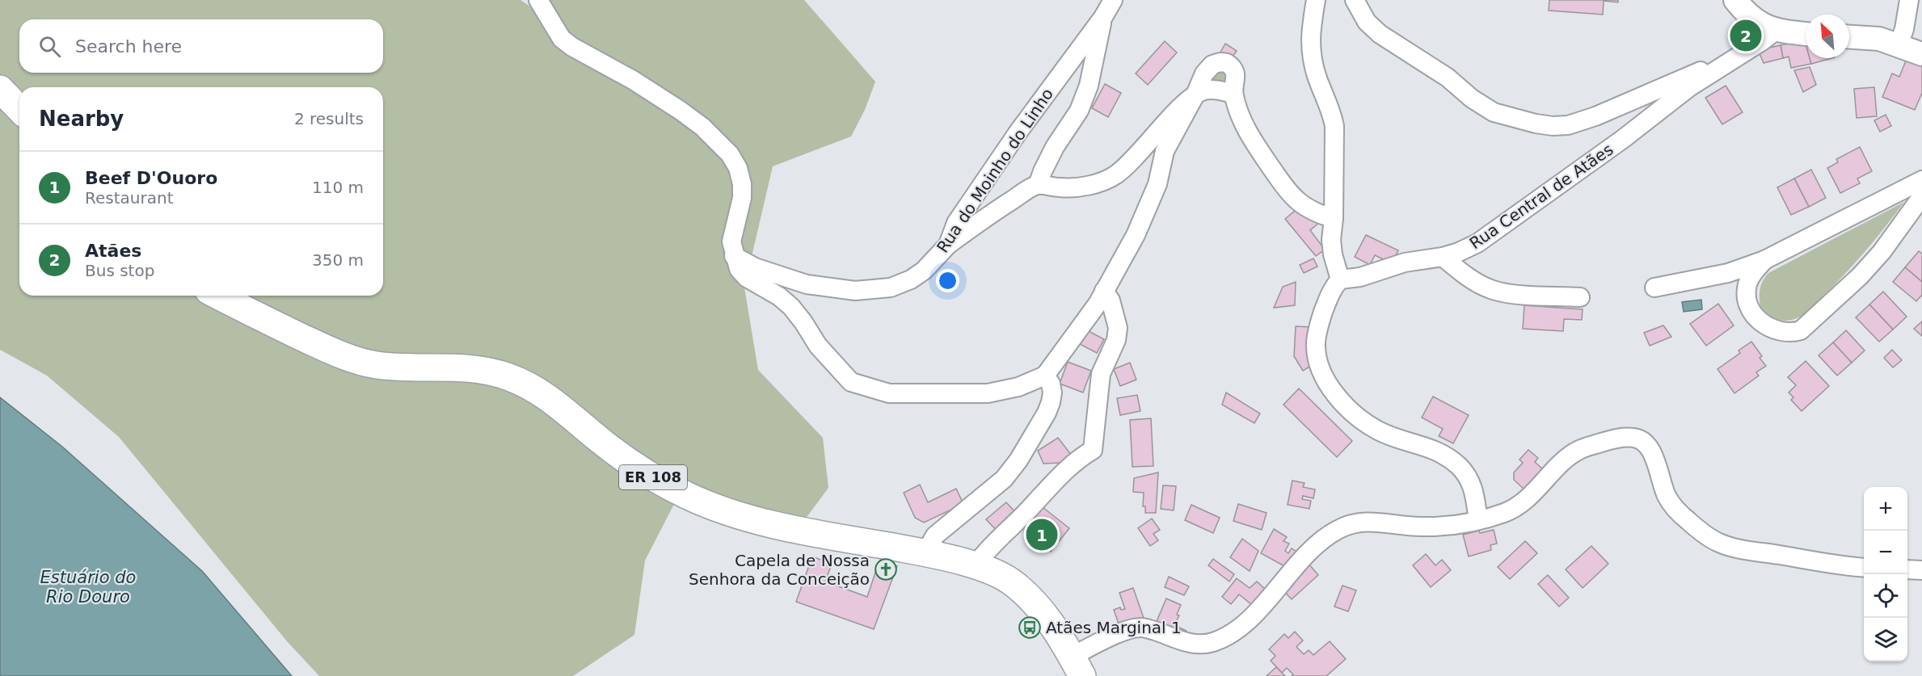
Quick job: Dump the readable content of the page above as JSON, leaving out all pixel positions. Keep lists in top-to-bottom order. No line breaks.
{"streets":{"main road":["ER 108"],"street":["Rua do Moinho do Linho","Rua Central de Atães"]},"water":["Estuário do Rio Douro"],"places":{"church":["Capela de Nossa Senhora da Conceição"],"bus stop":["Atães Marginal 1"]},"north":"top left","page":{"pins":["2","1"],"search":"Search here","heading":["Nearby","2 results"],"list":[{"mark":"1","name":"Beef D'Ouoro","note":"Restaurant","value":"110 m"},{"mark":"2","name":"Atães","note":"Bus stop","value":"350 m"}],"map_buttons":["+","−"]}}
